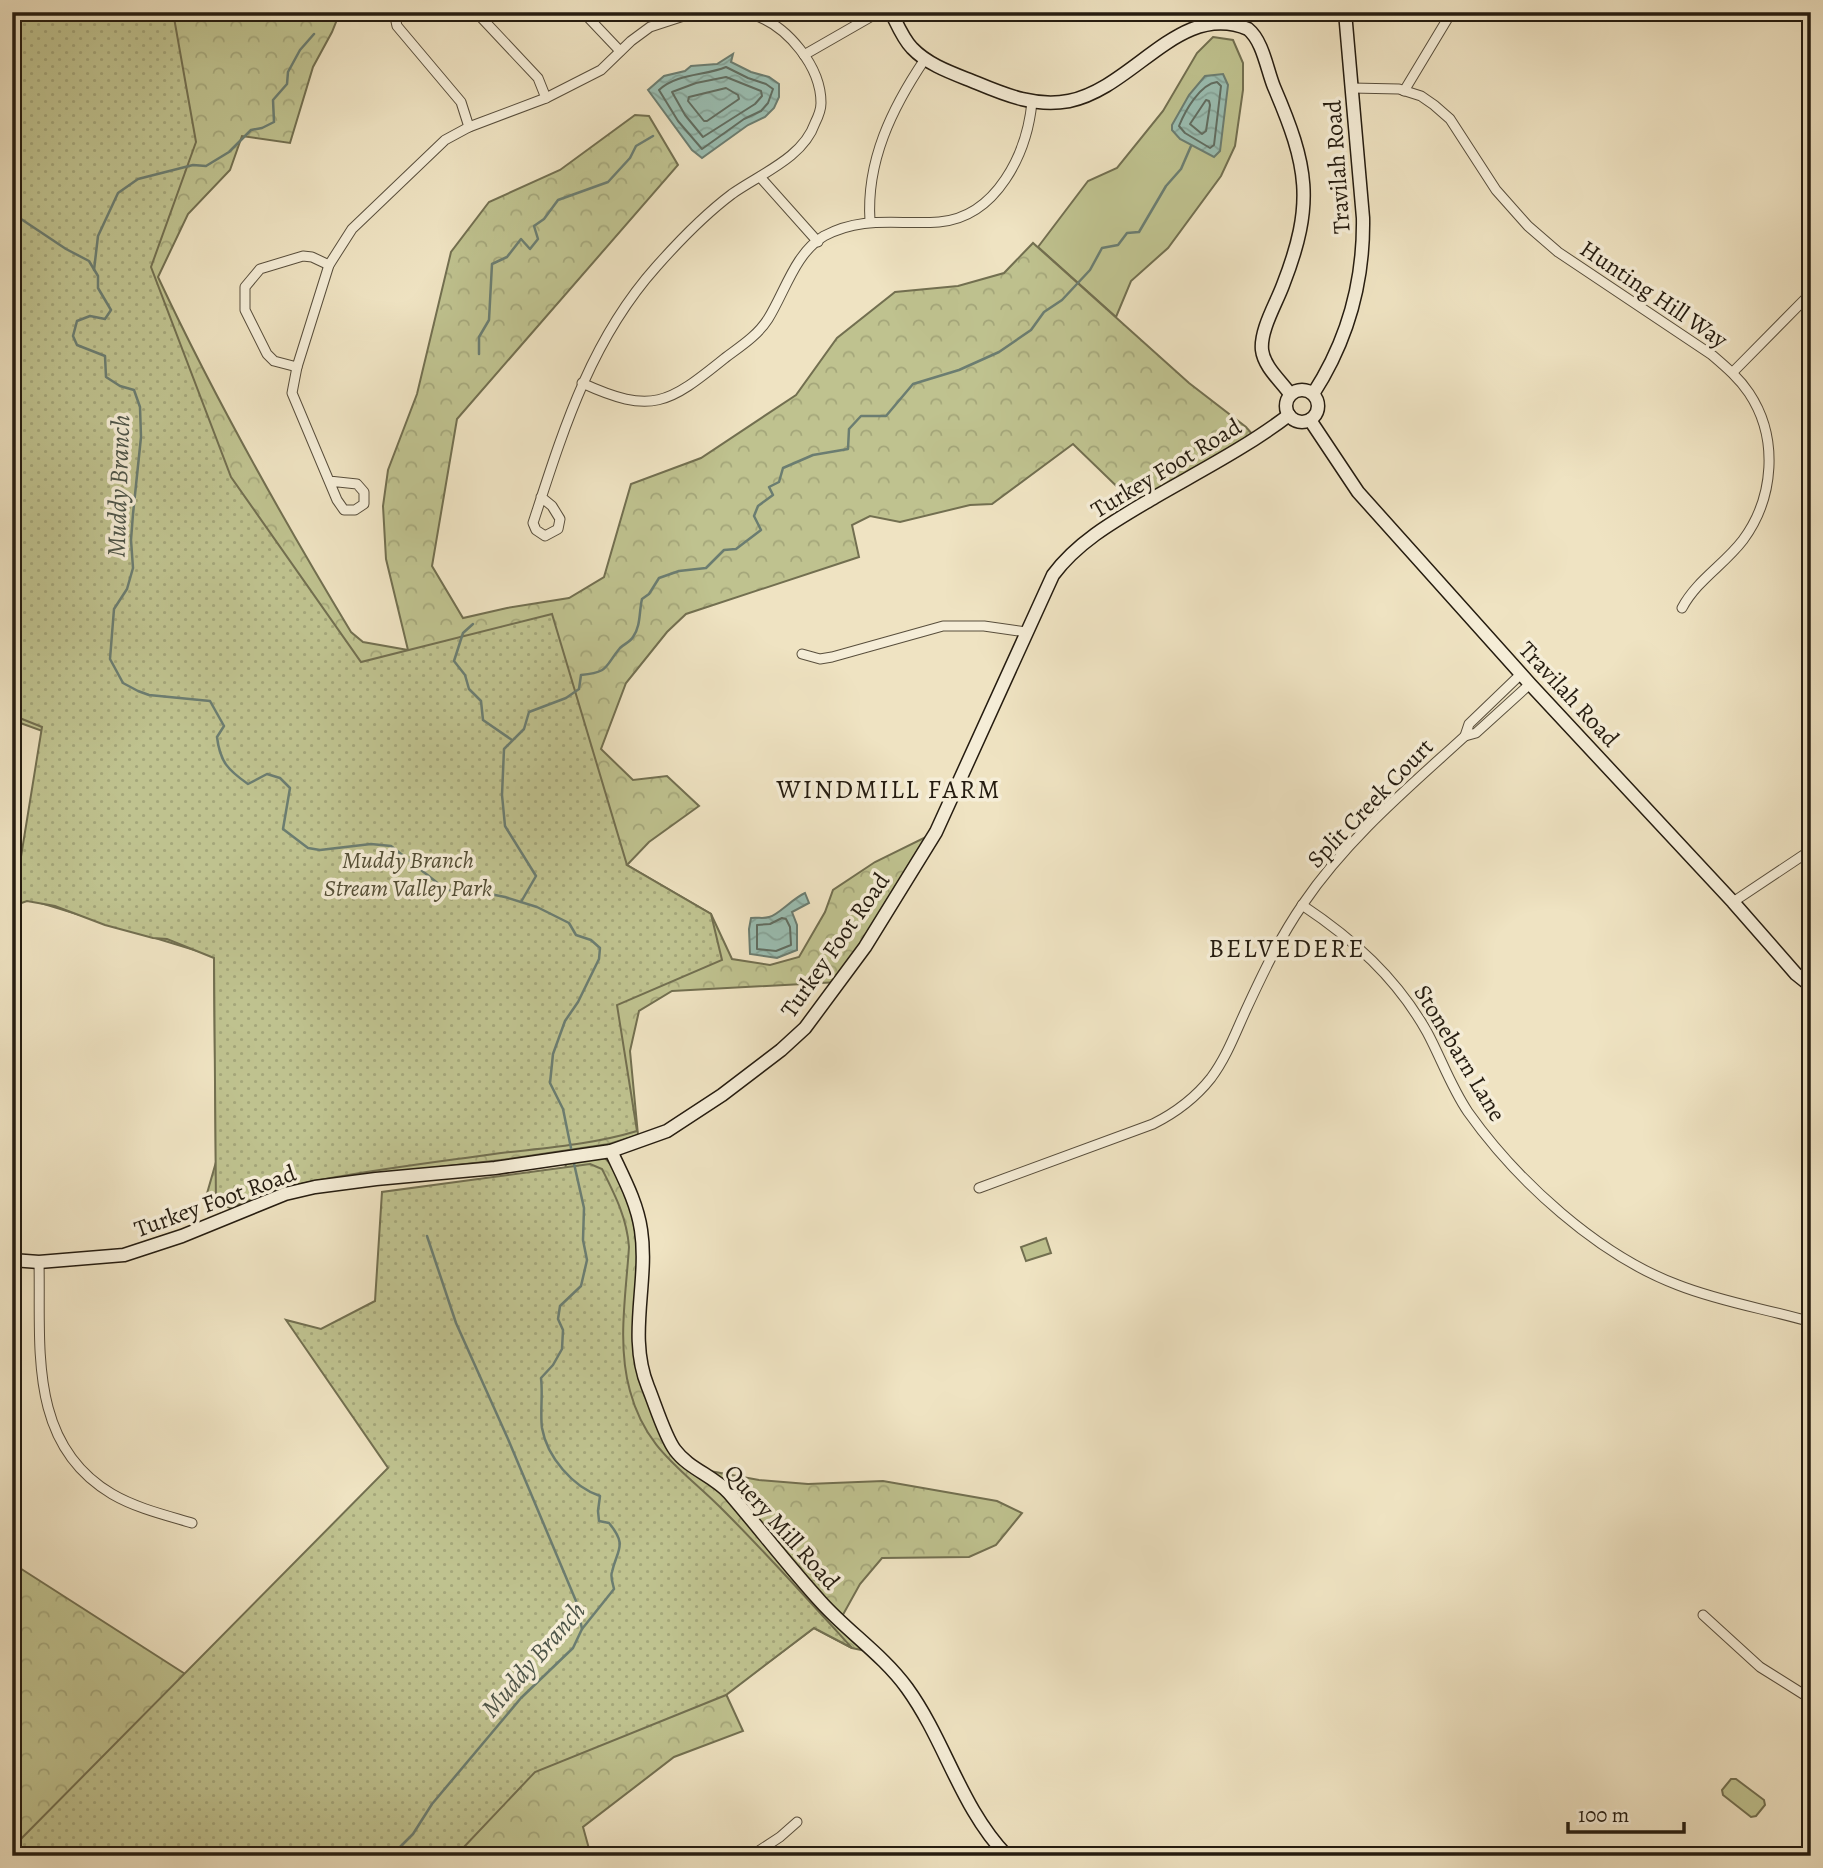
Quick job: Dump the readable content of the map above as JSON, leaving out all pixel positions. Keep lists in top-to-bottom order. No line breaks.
{"streets":{"street":["Travilah Road","Hunting Hill Way","Turkey Foot Road","Split Creek Court","Stonebarn Lane","Query Mill Road"]},"crossings":[["Travilah Road","Hunting Hill Way"],["Travilah Road","Turkey Foot Road"],["Travilah Road","Split Creek Court"],["Turkey Foot Road","Query Mill Road"],["Split Creek Court","Stonebarn Lane"]],"districts":["WINDMILL FARM","BELVEDERE"],"water":["Muddy Branch"],"parks":["Muddy Branch Stream Valley Park"],"scale_bar":"100 m"}
